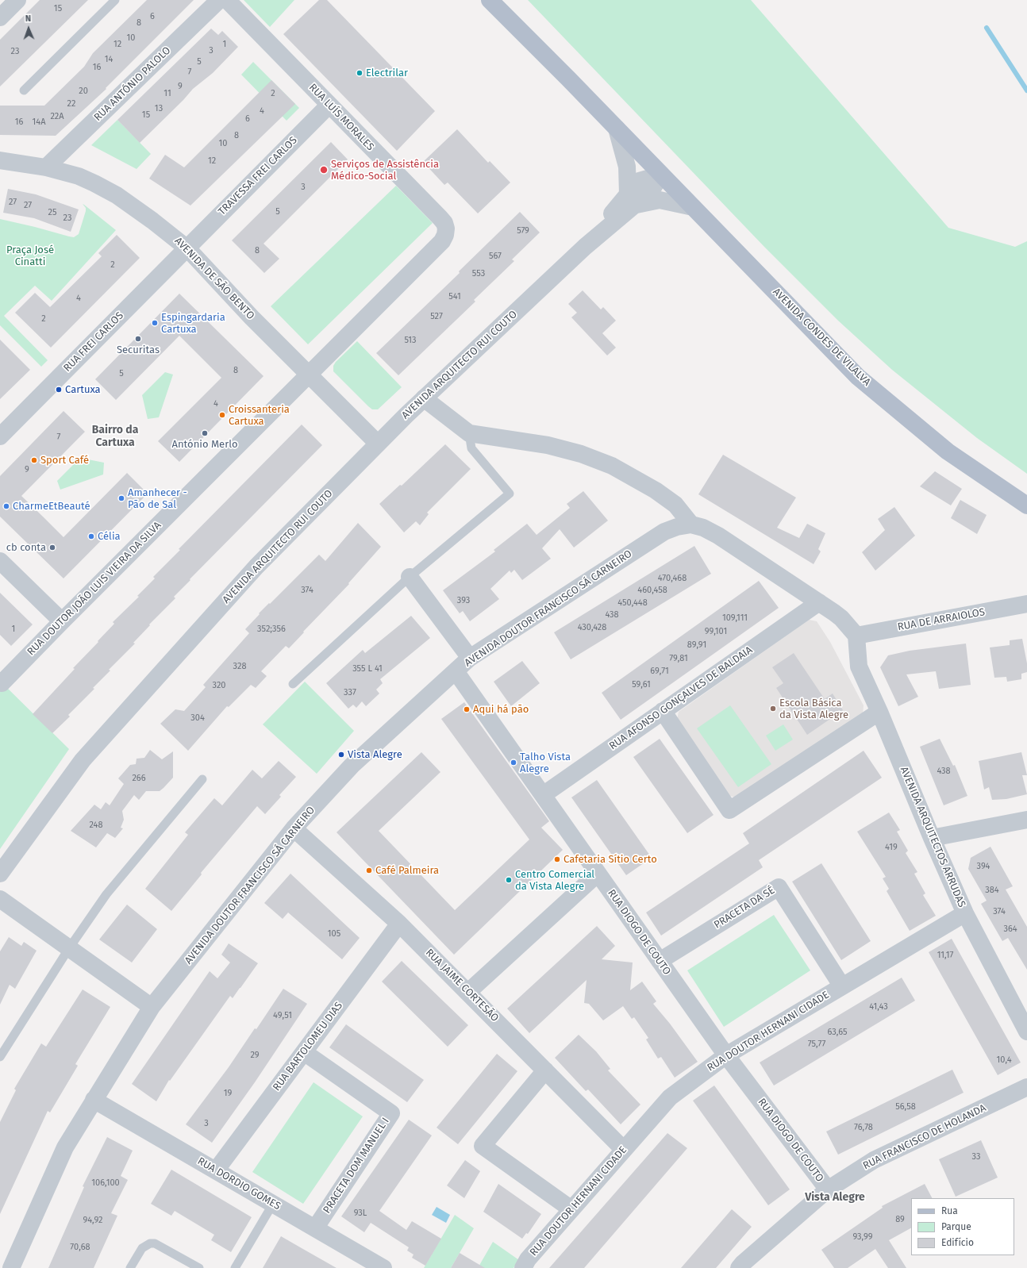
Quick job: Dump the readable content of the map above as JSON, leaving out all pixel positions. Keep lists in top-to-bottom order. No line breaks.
{"streets":{"main road":["AVENIDA CONDES DE VILALVA"],"street":["RUA ANTÓNIO PALOLO","RUA LUÍS MORALES","TRAVESSA FREI CARLOS","AVENIDA DE SÃO BENTO","RUA FREI CARLOS","AVENIDA ARQUITECTO RUI COUTO","RUA DOUTOR JOÃO LUIS VIEIRA DA SILVA","AVENIDA DOUTOR FRANCISCO SÁ CARNEIRO","RUA DE ARRAIOLOS","RUA AFONSO GONÇALVES DE BALDAIA","AVENIDA ARQUITECTOS ARRUDAS","PRACETA DA SÉ","RUA DIOGO DE COUTO","RUA JAIME CORTESÃO","RUA DOUTOR HERNANI CIDADE","RUA BARTOLOMEU DIAS","RUA FRANCISCO DE HOLANDA","PRACETA DOM MANUEL I","RUA DORDIO GOMES"]},"crossings":[["RUA ANTÓNIO PALOLO","AVENIDA DE SÃO BENTO"],["RUA LUÍS MORALES","TRAVESSA FREI CARLOS"],["RUA LUÍS MORALES","AVENIDA DE SÃO BENTO"],["RUA LUÍS MORALES","RUA DOUTOR JOÃO LUIS VIEIRA DA SILVA"],["TRAVESSA FREI CARLOS","AVENIDA DE SÃO BENTO"],["TRAVESSA FREI CARLOS","RUA FREI CARLOS"],["AVENIDA DE SÃO BENTO","RUA FREI CARLOS"],["AVENIDA DE SÃO BENTO","AVENIDA ARQUITECTO RUI COUTO"],["AVENIDA DE SÃO BENTO","RUA DOUTOR JOÃO LUIS VIEIRA DA SILVA"],["AVENIDA CONDES DE VILALVA","AVENIDA ARQUITECTO RUI COUTO"],["AVENIDA DOUTOR FRANCISCO SÁ CARNEIRO","RUA DE ARRAIOLOS"],["AVENIDA DOUTOR FRANCISCO SÁ CARNEIRO","RUA AFONSO GONÇALVES DE BALDAIA"],["AVENIDA DOUTOR FRANCISCO SÁ CARNEIRO","AVENIDA ARQUITECTOS ARRUDAS"],["AVENIDA DOUTOR FRANCISCO SÁ CARNEIRO","RUA DIOGO DE COUTO"],["AVENIDA DOUTOR FRANCISCO SÁ CARNEIRO","RUA JAIME CORTESÃO"],["AVENIDA DOUTOR FRANCISCO SÁ CARNEIRO","RUA DORDIO GOMES"],["RUA DE ARRAIOLOS","AVENIDA ARQUITECTOS ARRUDAS"],["RUA AFONSO GONÇALVES DE BALDAIA","RUA DIOGO DE COUTO"],["AVENIDA ARQUITECTOS ARRUDAS","RUA DOUTOR HERNANI CIDADE"],["PRACETA DA SÉ","RUA DIOGO DE COUTO"],["PRACETA DA SÉ","RUA DOUTOR HERNANI CIDADE"],["RUA DIOGO DE COUTO","RUA DOUTOR HERNANI CIDADE"],["RUA DIOGO DE COUTO","RUA FRANCISCO DE HOLANDA"],["RUA JAIME CORTESÃO","RUA DOUTOR HERNANI CIDADE"],["RUA JAIME CORTESÃO","RUA BARTOLOMEU DIAS"],["RUA BARTOLOMEU DIAS","PRACETA DOM MANUEL I"],["RUA BARTOLOMEU DIAS","RUA DORDIO GOMES"],["PRACETA DOM MANUEL I","RUA DORDIO GOMES"]],"districts":["Bairro da Cartuxa","Vista Alegre"],"parks":["Praça José Cinatti"],"places":["Electrilar","Serviços de Assistência Médico-Social","Espingardaria Cartuxa","Securitas","Cartuxa","Croissanteria Cartuxa","António Merlo","Sport Café","Amanhecer - Pão de Sal","CharmeEtBeauté","Célia","cb conta","Escola Básica da Vista Alegre","Aqui há pão","Vista Alegre","Talho Vista Alegre","Cafetaria Sítio Certo","Café Palmeira","Centro Comercial da Vista Alegre"],"house_numbers":["15","6","8","10","12","1","3","23","14","5","16","7","9","20","11","2","22","13","4","15","22A","6","16","14A","8","10","12","3","27","27","5","25","23","579","8","567","2","553","541","4","527","2","513","8","5","4","7","9","470,468","374","460,458","393","450,448","438","109,111","430,428","1","352;356","99,101","89,91","79,81","328","355 L 41","69,71","59,61","320","337","304","438","266","248","419","394","384","374","364","105","11,17","41,43","49,51","63,65","75,77","29","10,4","19","56,58","3","76,78","33","106,100","93L","89","94,92","93,99","70,68"],"legend":["Rua","Parque","Edifício"],"north":"top"}
